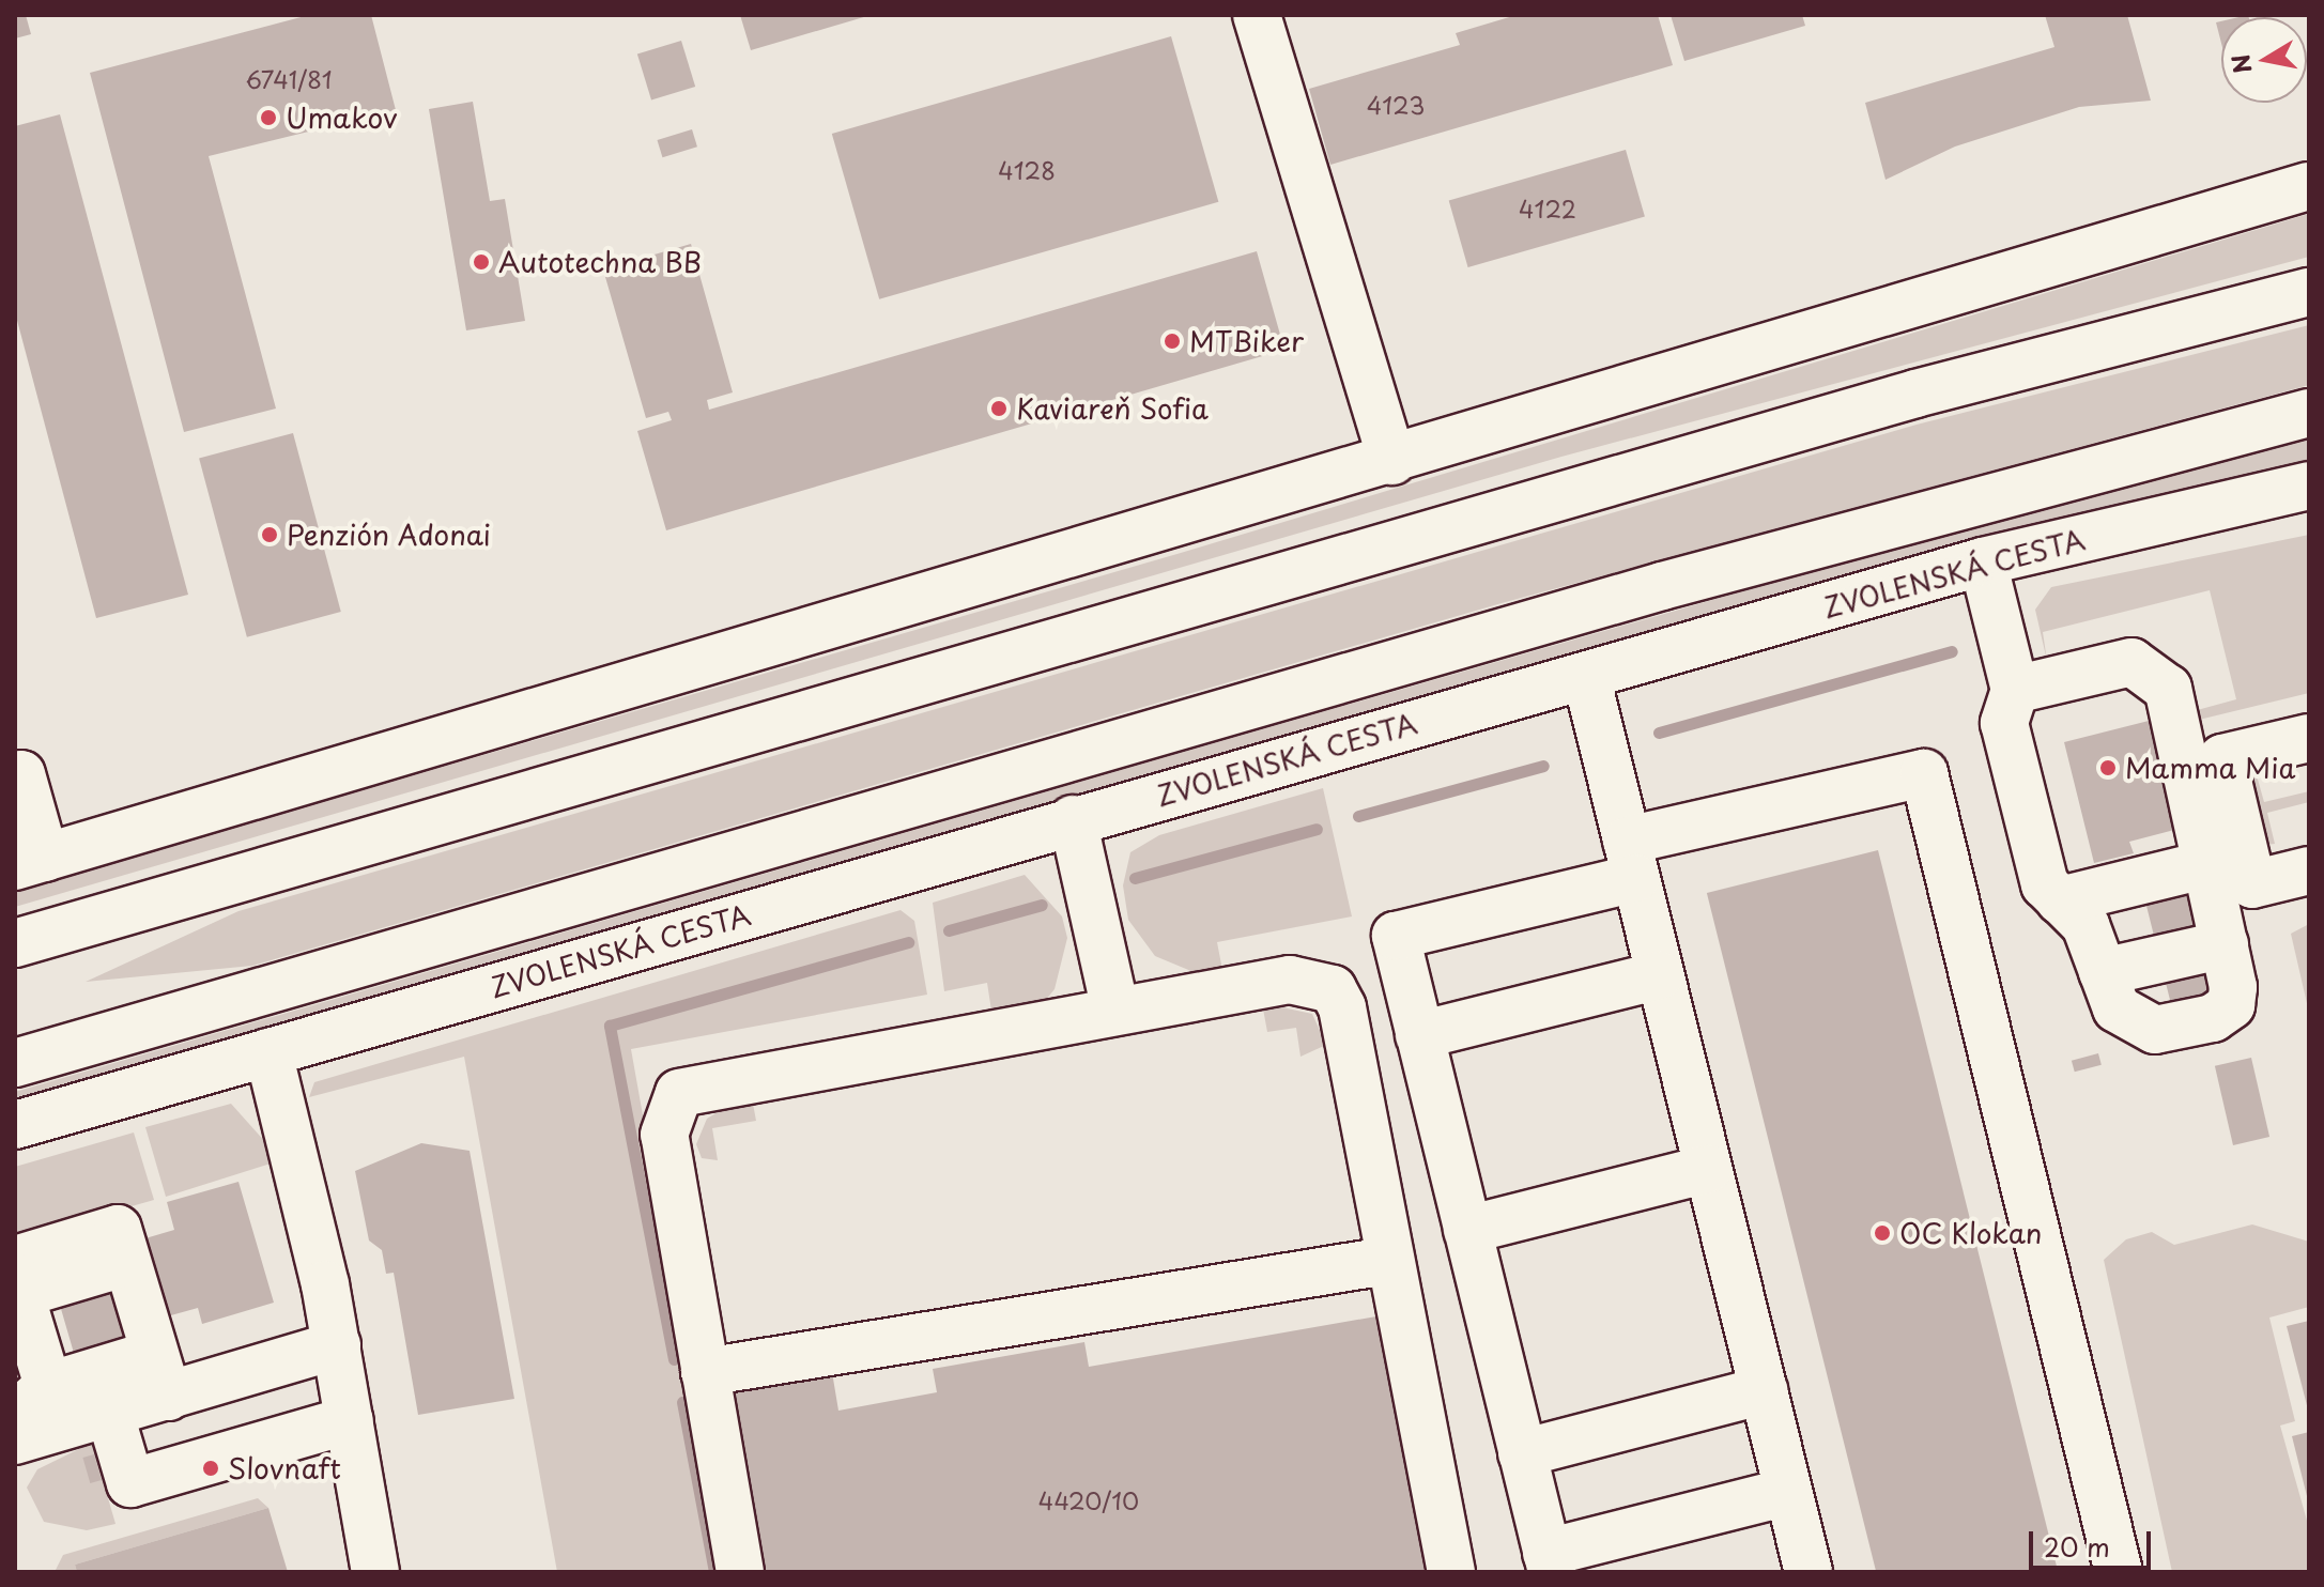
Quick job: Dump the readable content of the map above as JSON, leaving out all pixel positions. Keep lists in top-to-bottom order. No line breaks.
{"streets":{"main road":["ZVOLENSKÁ CESTA"]},"places":["Umakov","Autotechna BB","MTBiker","Kaviareň Sofia","Penzión Adonai","Mamma Mia","OC Klokan","Slovnaft"],"house_numbers":["6741/81","4123","4128","4122","4420/10"],"scale_bar":"20 m","north":"left"}
